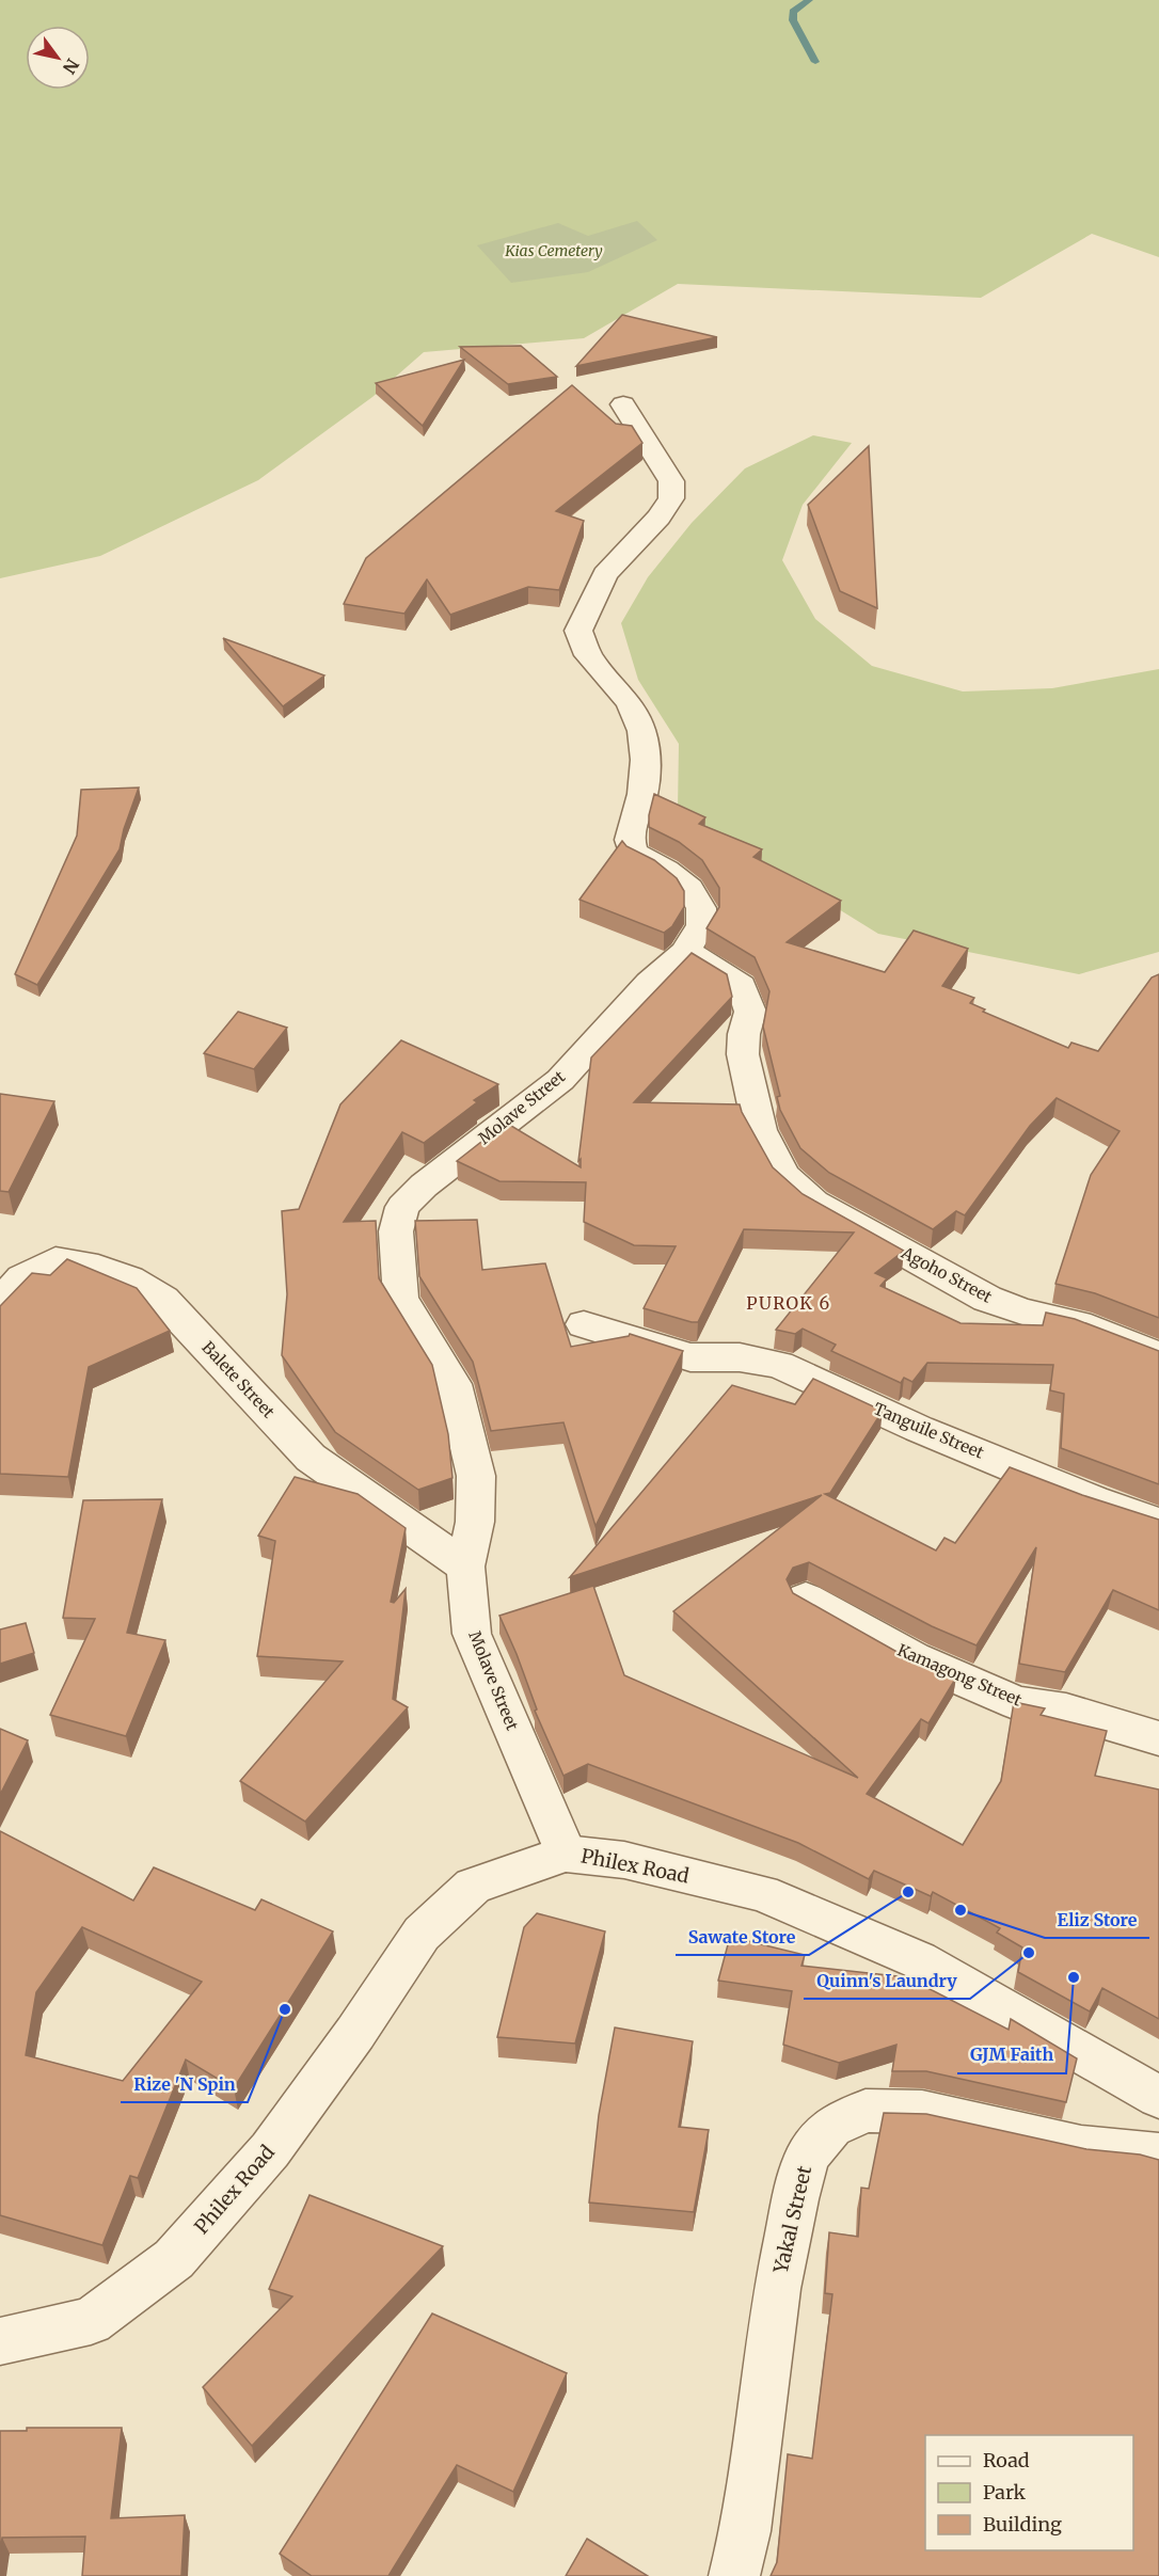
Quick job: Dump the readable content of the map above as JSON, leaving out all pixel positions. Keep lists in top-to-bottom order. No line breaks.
{"streets":{"street":["Molave Street","Agoho Street","Balete Street","Tanguile Street","Kamagong Street","Philex Road","Yakal Street"]},"crossings":[["Molave Street","Agoho Street"],["Molave Street","Balete Street"],["Molave Street","Philex Road"]],"districts":["PUROK 6"],"parks":["Kias Cemetery"],"places":["Sawate Store","Eliz Store","Quinn's Laundry","GJM Faith","Rize 'N Spin"],"legend":["Road","Park","Building"],"north":"bottom right"}
